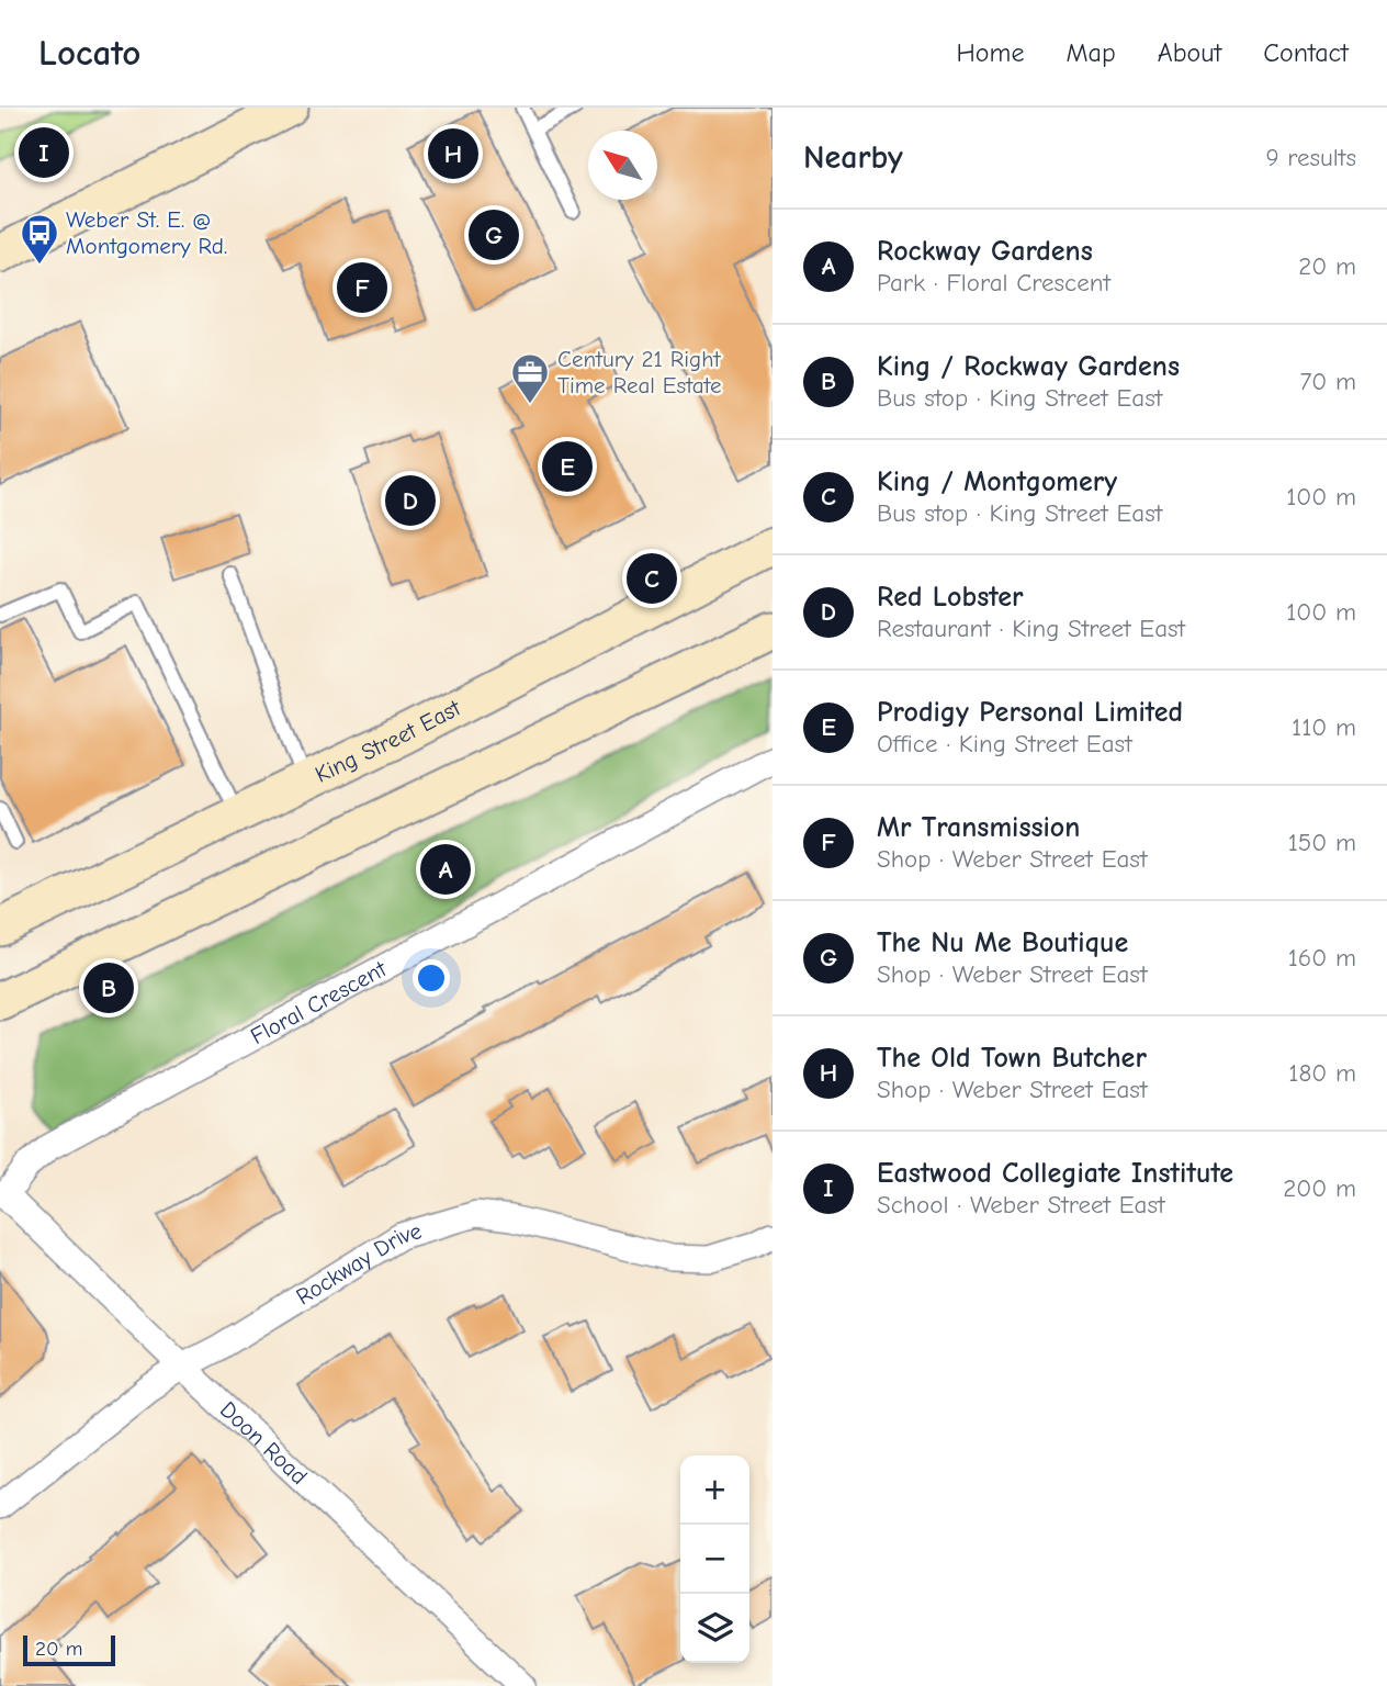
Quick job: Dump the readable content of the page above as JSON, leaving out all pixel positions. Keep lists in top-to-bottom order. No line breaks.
{"streets":{"main road":["King Street East"],"street":["Floral Crescent","Rockway Drive","Doon Road"]},"crossings":[["Floral Crescent","Doon Road"],["Rockway Drive","Doon Road"]],"places":{"bus stop":["Weber St. E. @ Montgomery Rd."],"office":["Century 21 Right Time Real Estate"]},"scale_bar":"20 m","north":"top left","page":{"header":"Locato","nav":["Home","Map","About","Contact"],"heading":["Nearby","9 results"],"pins":["I","H","G","F","E","D","C","A","B"],"list":[{"mark":"A","name":"Rockway Gardens","note":"Park · Floral Crescent","value":"20 m"},{"mark":"B","name":"King / Rockway Gardens","note":"Bus stop · King Street East","value":"70 m"},{"mark":"C","name":"King / Montgomery","note":"Bus stop · King Street East","value":"100 m"},{"mark":"D","name":"Red Lobster","note":"Restaurant · King Street East","value":"100 m"},{"mark":"E","name":"Prodigy Personal Limited","note":"Office · King Street East","value":"110 m"},{"mark":"F","name":"Mr Transmission","note":"Shop · Weber Street East","value":"150 m"},{"mark":"G","name":"The Nu Me Boutique","note":"Shop · Weber Street East","value":"160 m"},{"mark":"H","name":"The Old Town Butcher","note":"Shop · Weber Street East","value":"180 m"},{"mark":"I","name":"Eastwood Collegiate Institute","note":"School · Weber Street East","value":"200 m"}],"map_buttons":["+","−"],"scale":"20 m"}}
